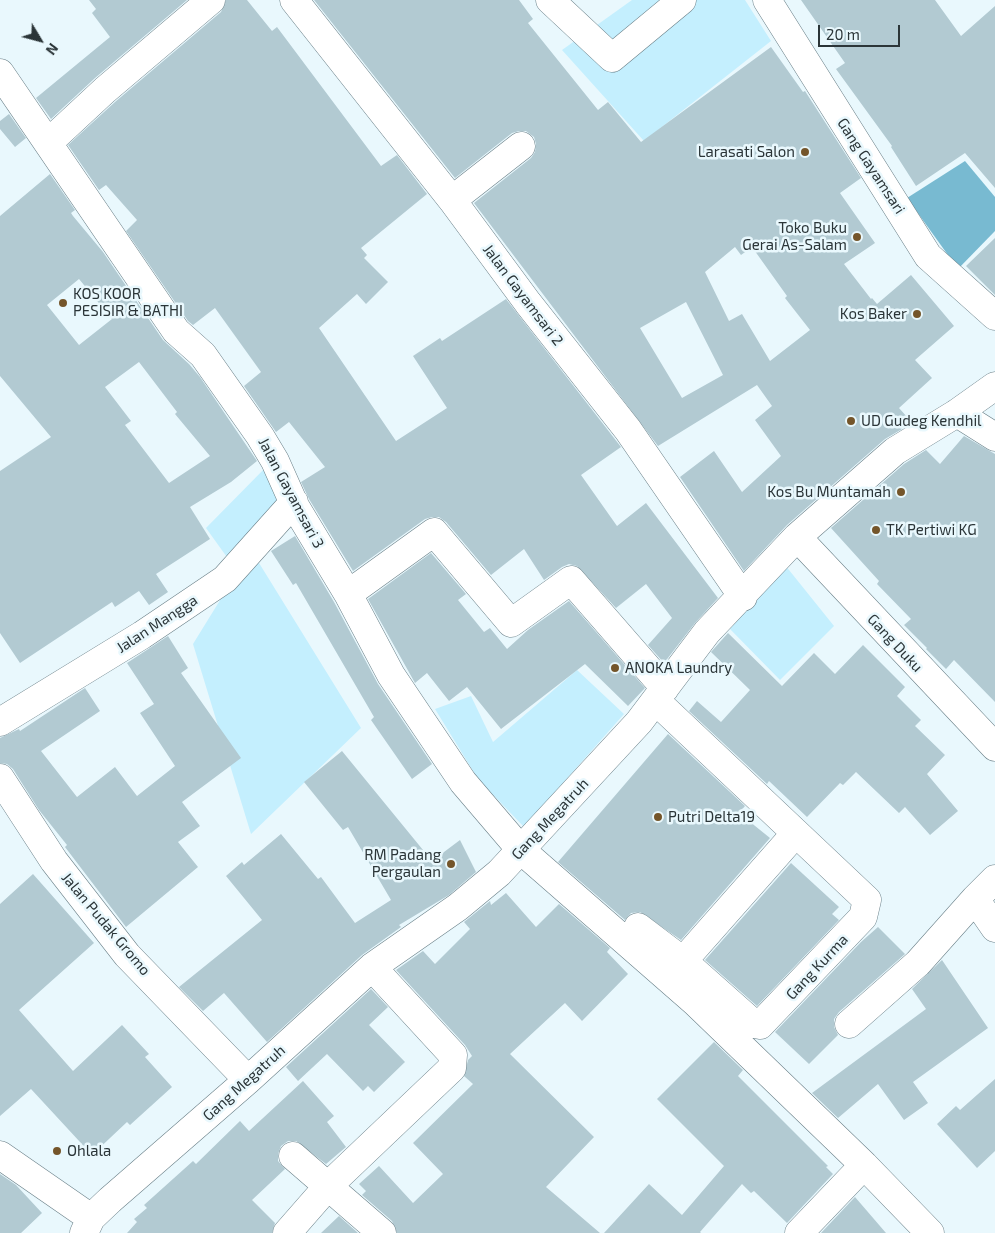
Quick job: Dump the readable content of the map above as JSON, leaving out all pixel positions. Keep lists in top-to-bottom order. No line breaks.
{"streets":{"street":["Gang Gayamsari","Jalan Gayamsari 2","Jalan Gayamsari 3","Jalan Mangga","Gang Duku","Gang Megatruh","Jalan Pudak Gromo","Gang Kurma"]},"crossings":[["Jalan Gayamsari 2","Gang Megatruh"],["Jalan Gayamsari 3","Jalan Mangga"],["Jalan Gayamsari 3","Gang Megatruh"],["Jalan Gayamsari 3","Gang Kurma"],["Gang Duku","Gang Megatruh"],["Gang Megatruh","Jalan Pudak Gromo"],["Gang Megatruh","Gang Kurma"]],"places":["Larasati Salon","Toko Buku Gerai As-Salam","KOS KOOR PESISIR & BATHI","Kos Baker","UD Gudeg Kendhil","Kos Bu Muntamah","TK Pertiwi KG","ANOKA Laundry","Putri Delta19","RM Padang Pergaulan","Ohlala"],"scale_bar":"20 m","north":"bottom right"}
